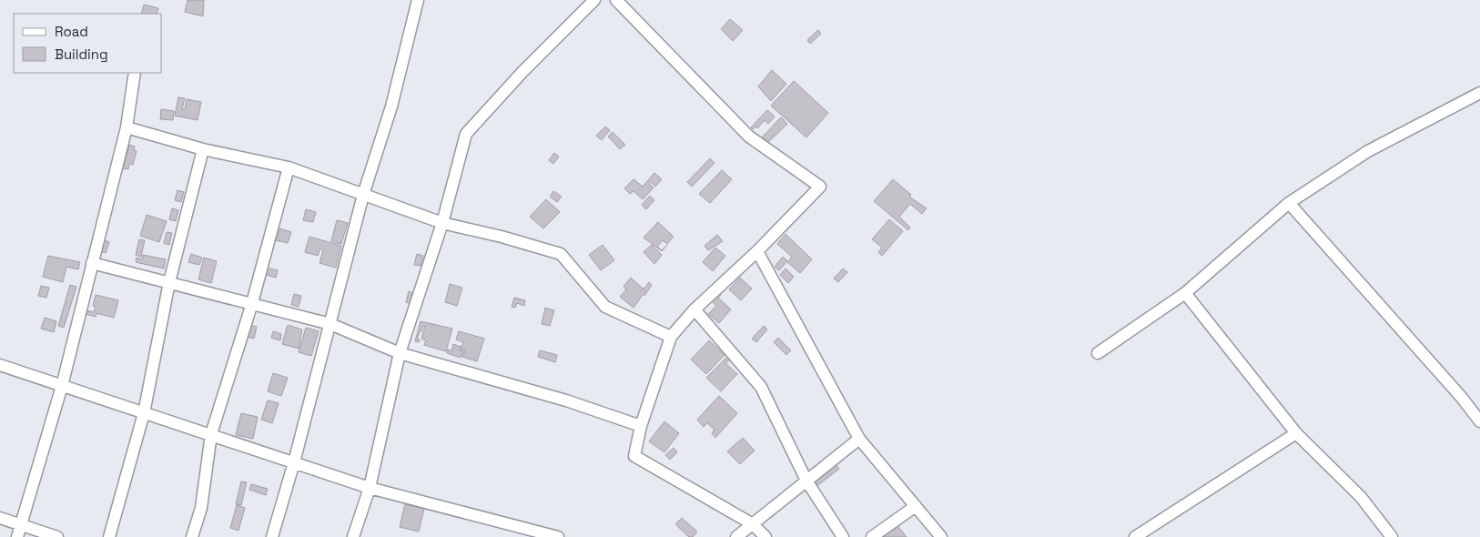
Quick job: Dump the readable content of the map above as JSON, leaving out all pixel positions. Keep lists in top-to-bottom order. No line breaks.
{"legend":["Road","Building"]}
